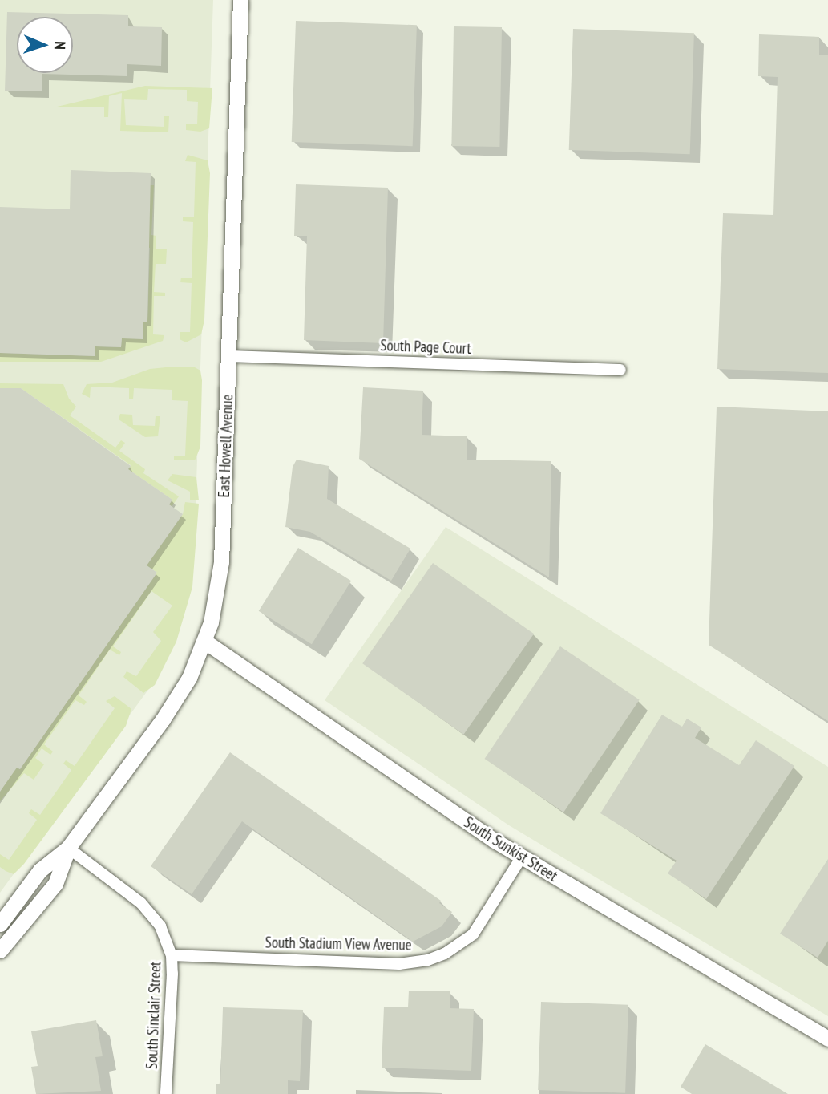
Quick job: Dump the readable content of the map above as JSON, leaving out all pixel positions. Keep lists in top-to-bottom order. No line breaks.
{"streets":{"street":["South Page Court","East Howell Avenue","South Sunkist Street","South Stadium View Avenue","South Sinclair Street"]},"crossings":[["South Page Court","East Howell Avenue"],["East Howell Avenue","South Sunkist Street"],["East Howell Avenue","South Sinclair Street"],["South Sunkist Street","South Stadium View Avenue"],["South Stadium View Avenue","South Sinclair Street"]],"north":"right"}
